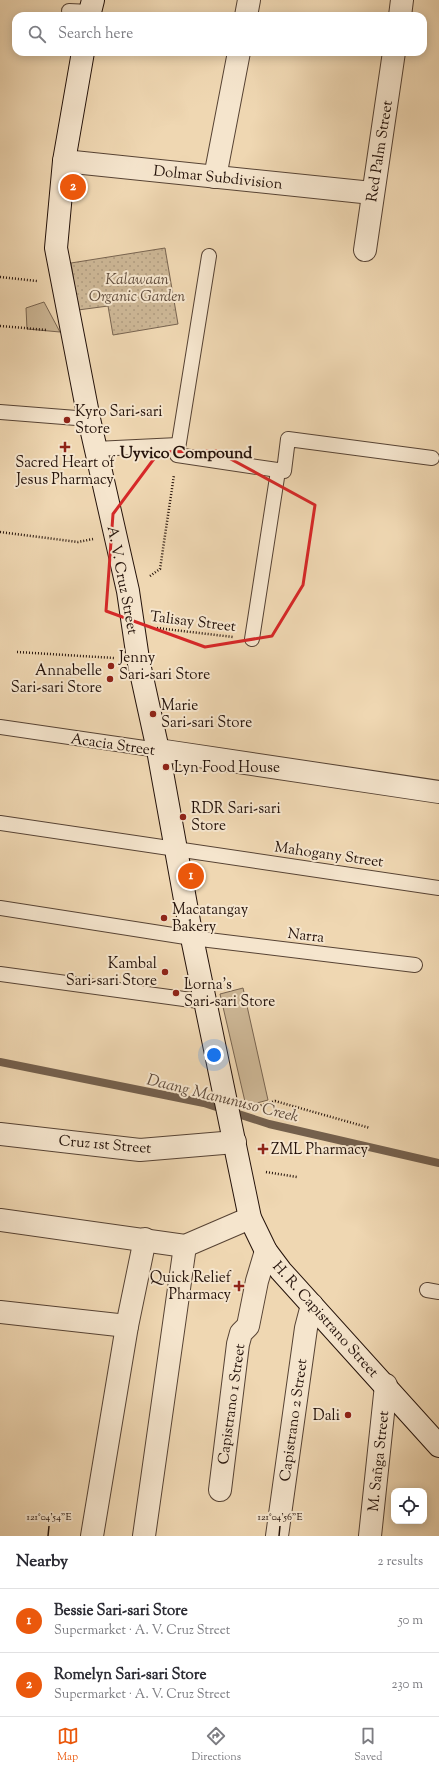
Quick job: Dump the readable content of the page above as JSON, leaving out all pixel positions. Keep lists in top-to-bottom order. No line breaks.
{"streets":{"street":["Red Palm Street","Dolmar Subdivision","A. V. Cruz Street","Acacia Street","Cruz 1st Street","H. R. Capistrano Street","Capistrano 1 Street","Capistrano 2 Street","M. Sañga Street"],"lane":["Mahogany Street","Narra"],"path":["Talisay Street"]},"crossings":[["Red Palm Street","Dolmar Subdivision"],["Dolmar Subdivision","A. V. Cruz Street"],["A. V. Cruz Street","Talisay Street"],["A. V. Cruz Street","Acacia Street"],["A. V. Cruz Street","Mahogany Street"],["A. V. Cruz Street","Narra"],["A. V. Cruz Street","H. R. Capistrano Street"],["Cruz 1st Street","H. R. Capistrano Street"],["H. R. Capistrano Street","Capistrano 1 Street"],["H. R. Capistrano Street","Capistrano 2 Street"],["H. R. Capistrano Street","M. Sañga Street"]],"districts":["Uyvico Compound"],"water":["Daang Manunuso Creek"],"parks":["Kalawaan Organic Garden"],"places":{"other":["Kyro Sari-sari Store","Jenny Sari-sari Store","Annabelle Sari-sari Store","Marie Sari-sari Store","Lyn Food House","RDR Sari-sari Store","Macatangay Bakery","Kambal Sari-sari Store","Lorna's Sari-sari Store","Dali"],"health":["Sacred Heart of Jesus Pharmacy","ZML Pharmacy","Quick Relief Pharmacy"]},"page":{"search":"Search here","pins":["2","1"],"heading":["Nearby","2 results"],"list":[{"mark":"1","name":"Bessie Sari-sari Store","note":"Supermarket · A. V. Cruz Street","value":"50 m"},{"mark":"2","name":"Romelyn Sari-sari Store","note":"Supermarket · A. V. Cruz Street","value":"230 m"}],"nav":["Map","Directions","Saved"]},"coordinates":["121°04'54\"E","121°04'56\"E"]}
